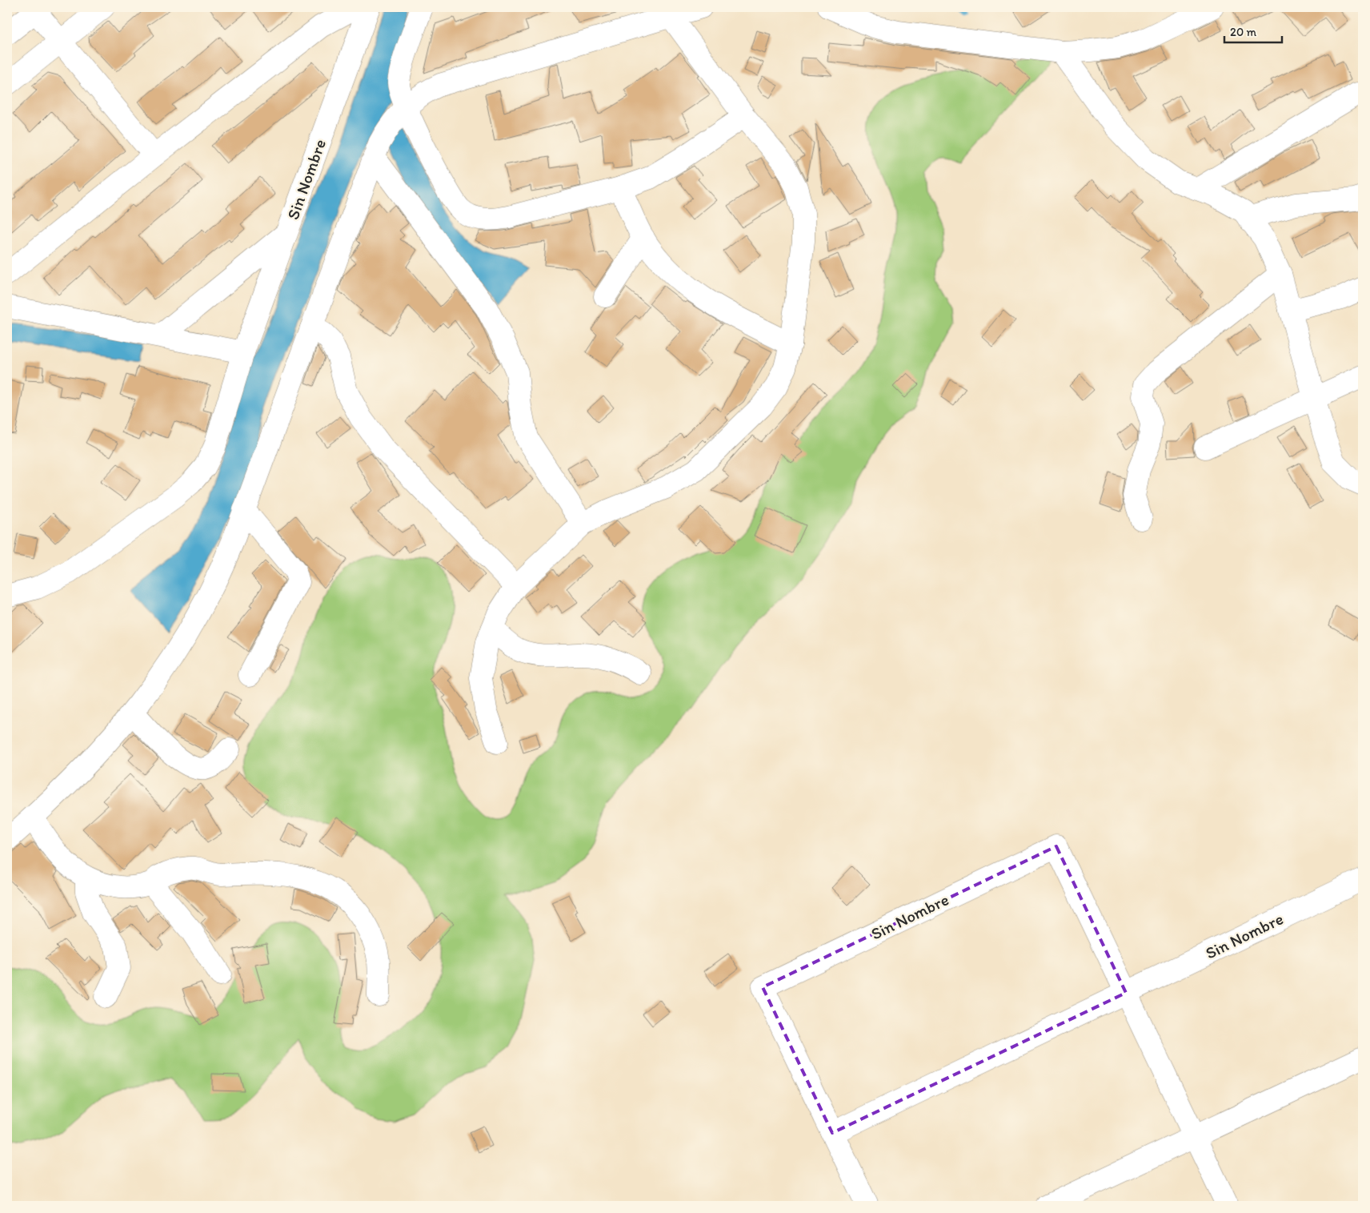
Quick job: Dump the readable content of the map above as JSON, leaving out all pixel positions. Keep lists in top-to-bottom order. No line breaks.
{"streets":{"street":["Sin Nombre"]},"scale_bar":"20 m"}
